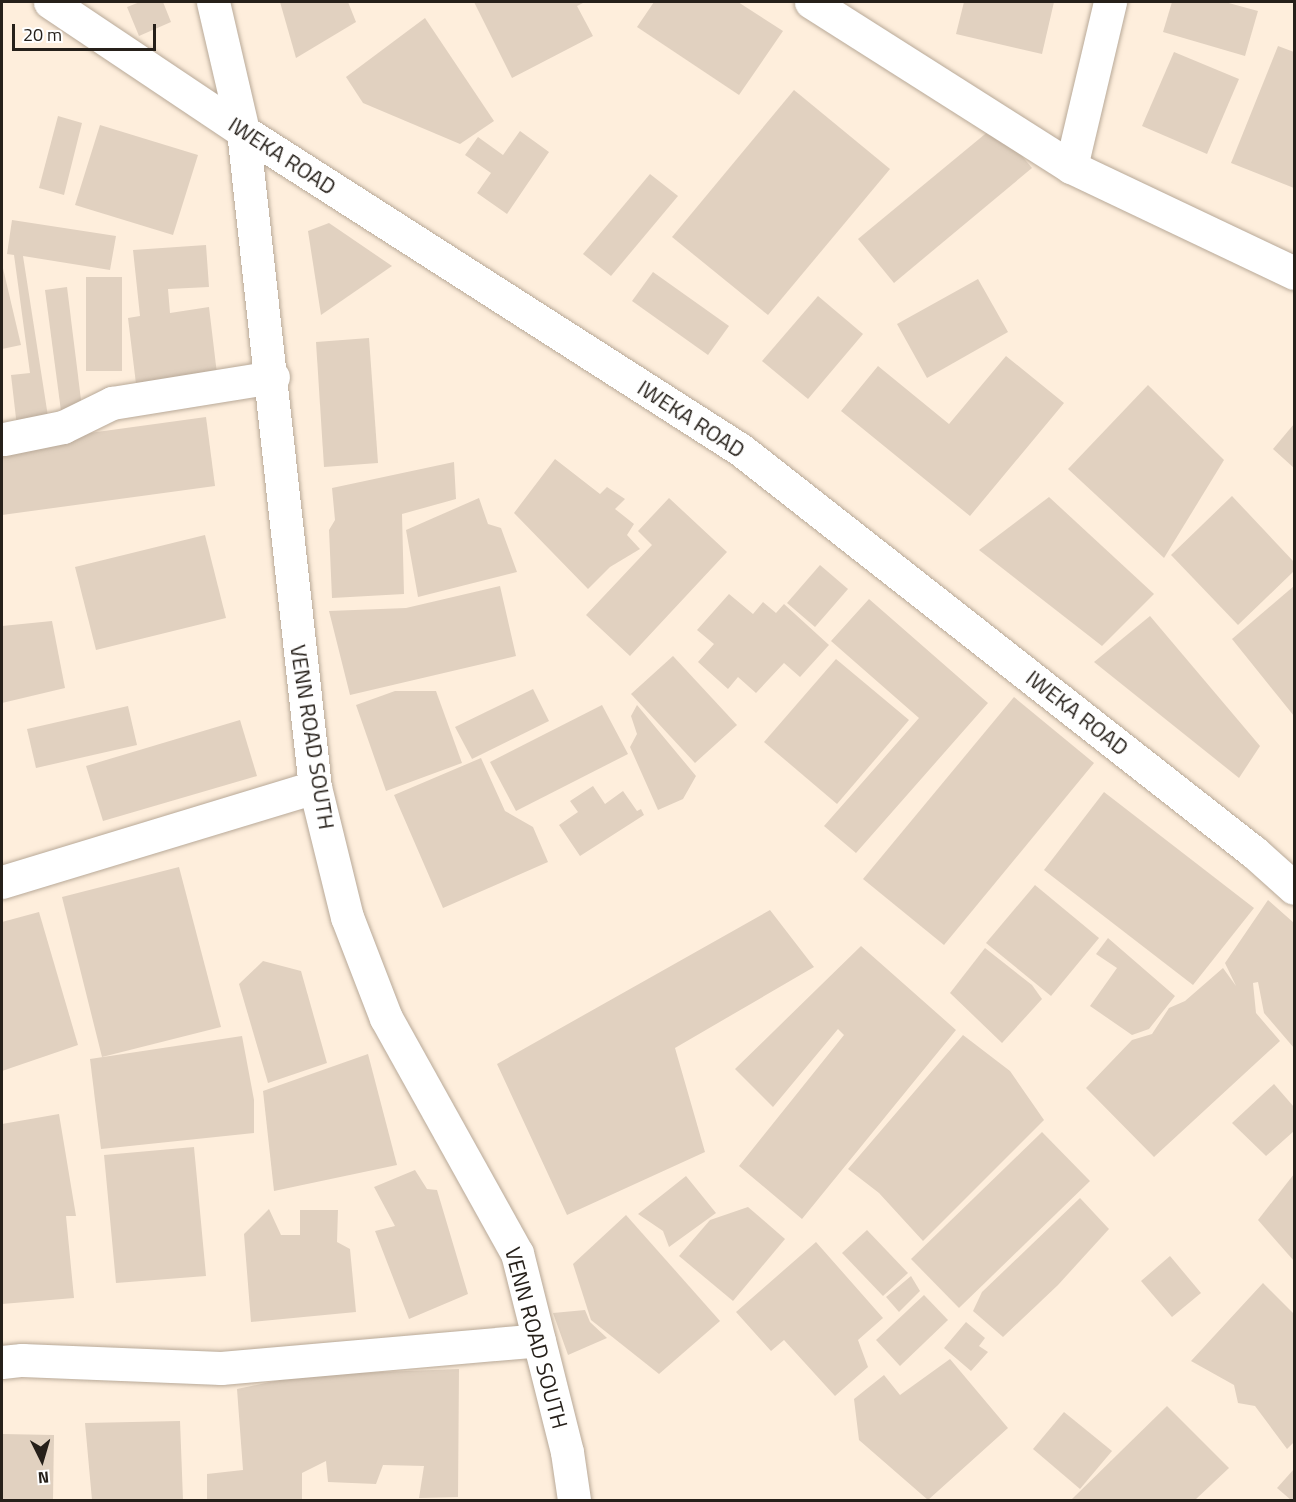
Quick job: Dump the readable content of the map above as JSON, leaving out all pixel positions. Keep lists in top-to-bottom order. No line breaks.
{"streets":{"street":["IWEKA ROAD","VENN ROAD SOUTH"]},"crossings":[["IWEKA ROAD","VENN ROAD SOUTH"]],"scale_bar":"20 m","north":"bottom"}
